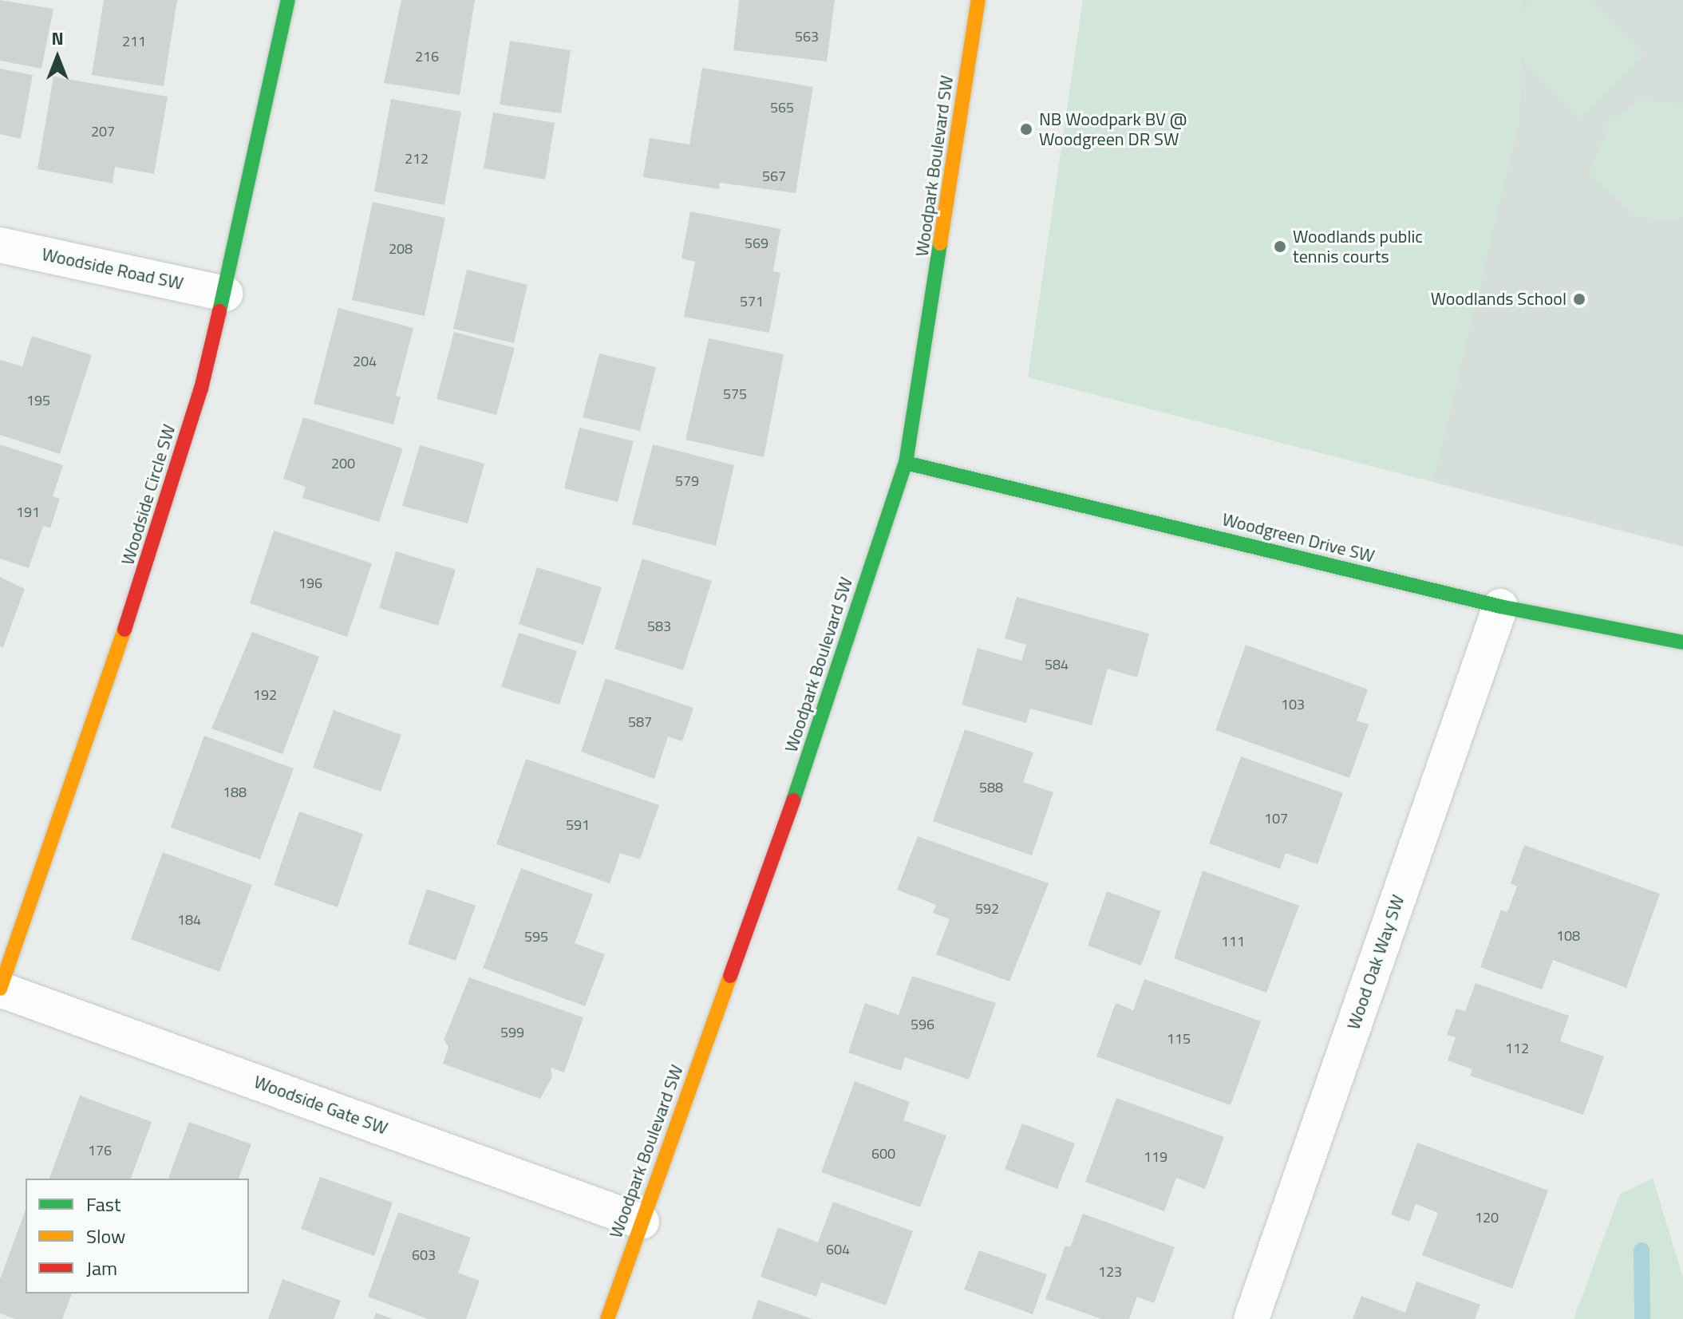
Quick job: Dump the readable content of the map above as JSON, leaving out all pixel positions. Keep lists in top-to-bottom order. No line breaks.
{"streets":{"street":["Woodpark Boulevard SW","Woodside Road SW","Woodside Circle SW","Woodgreen Drive SW","Wood Oak Way SW","Woodside Gate SW"]},"crossings":[["Woodpark Boulevard SW","Woodgreen Drive SW"],["Woodpark Boulevard SW","Woodside Gate SW"],["Woodside Road SW","Woodside Circle SW"],["Woodside Circle SW","Woodside Gate SW"],["Woodgreen Drive SW","Wood Oak Way SW"]],"places":["NB Woodpark BV @ Woodgreen DR SW","Woodlands public tennis courts","Woodlands School"],"house_numbers":["563","211","216","565","207","212","567","569","208","571","204","575","195","200","579","191","196","583","584","192","103","587","588","188","107","591","592","184","108","595","111","596","599","115","112","176","600","119","120","604","603","123"],"legend":["Fast","Slow","Jam"],"north":"top"}
